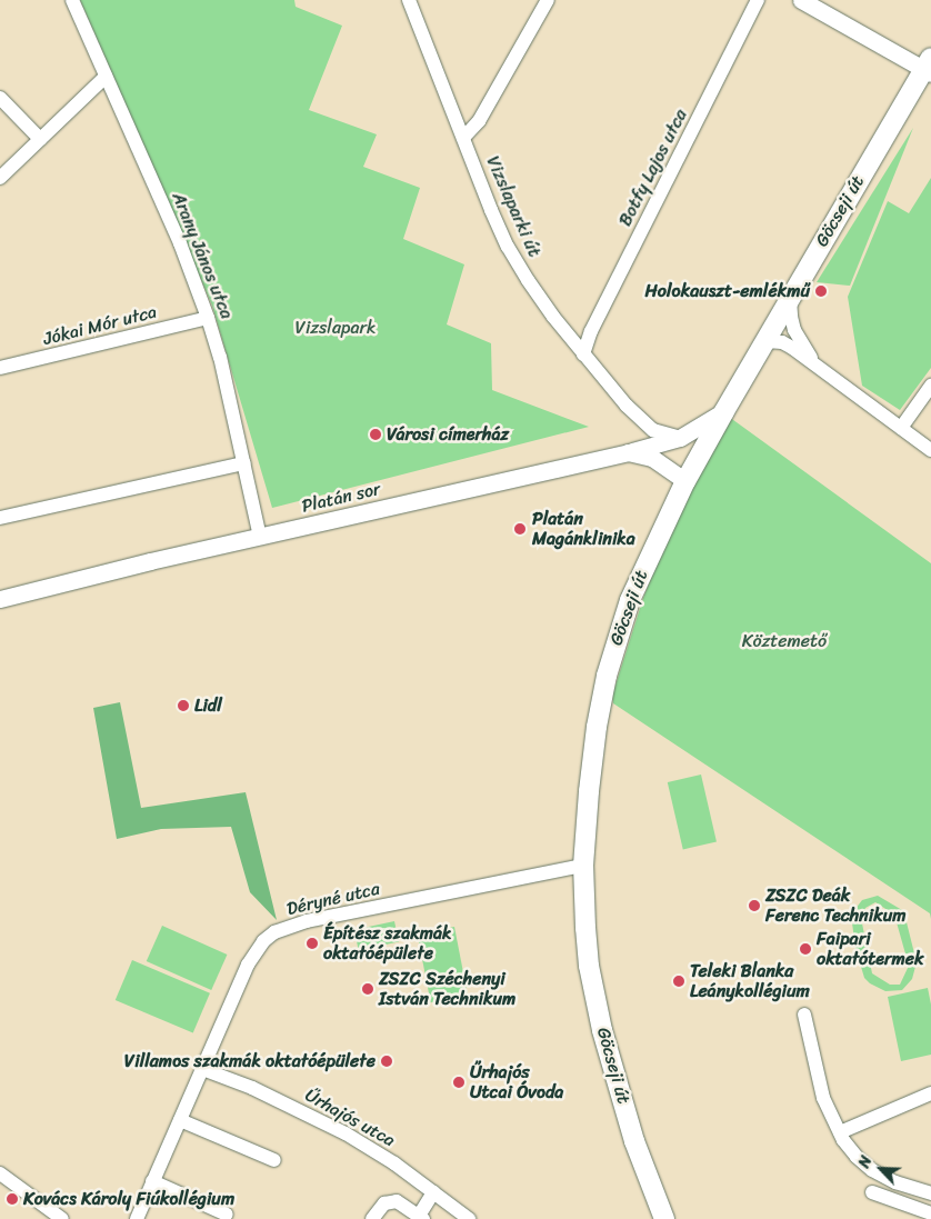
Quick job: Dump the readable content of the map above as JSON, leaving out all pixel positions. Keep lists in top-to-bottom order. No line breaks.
{"streets":{"main road":["Göcseji út"],"street":["Botfy Lajos utca","Vizslaparki út","Arany János utca","Jókai Mór utca","Platán sor","Déryné utca","Űrhajós utca"]},"crossings":[["Botfy Lajos utca","Vizslaparki út"],["Göcseji út","Platán sor"],["Göcseji út","Déryné utca"],["Arany János utca","Jókai Mór utca"],["Arany János utca","Platán sor"],["Déryné utca","Űrhajós utca"]],"parks":["Vizslapark","Köztemető"],"places":["Holokauszt-emlékmű","Városi címerház","Platán Magánklinika","Lidl","ZSZC Deák Ferenc Technikum","Építész szakmák oktatóépülete","Faipari oktatótermek","Teleki Blanka Leánykollégium","ZSZC Széchenyi István Technikum","Villamos szakmák oktatóépülete","Űrhajós Utcai Óvoda","Kovács Károly Fiúkollégium"],"north":"top left"}
